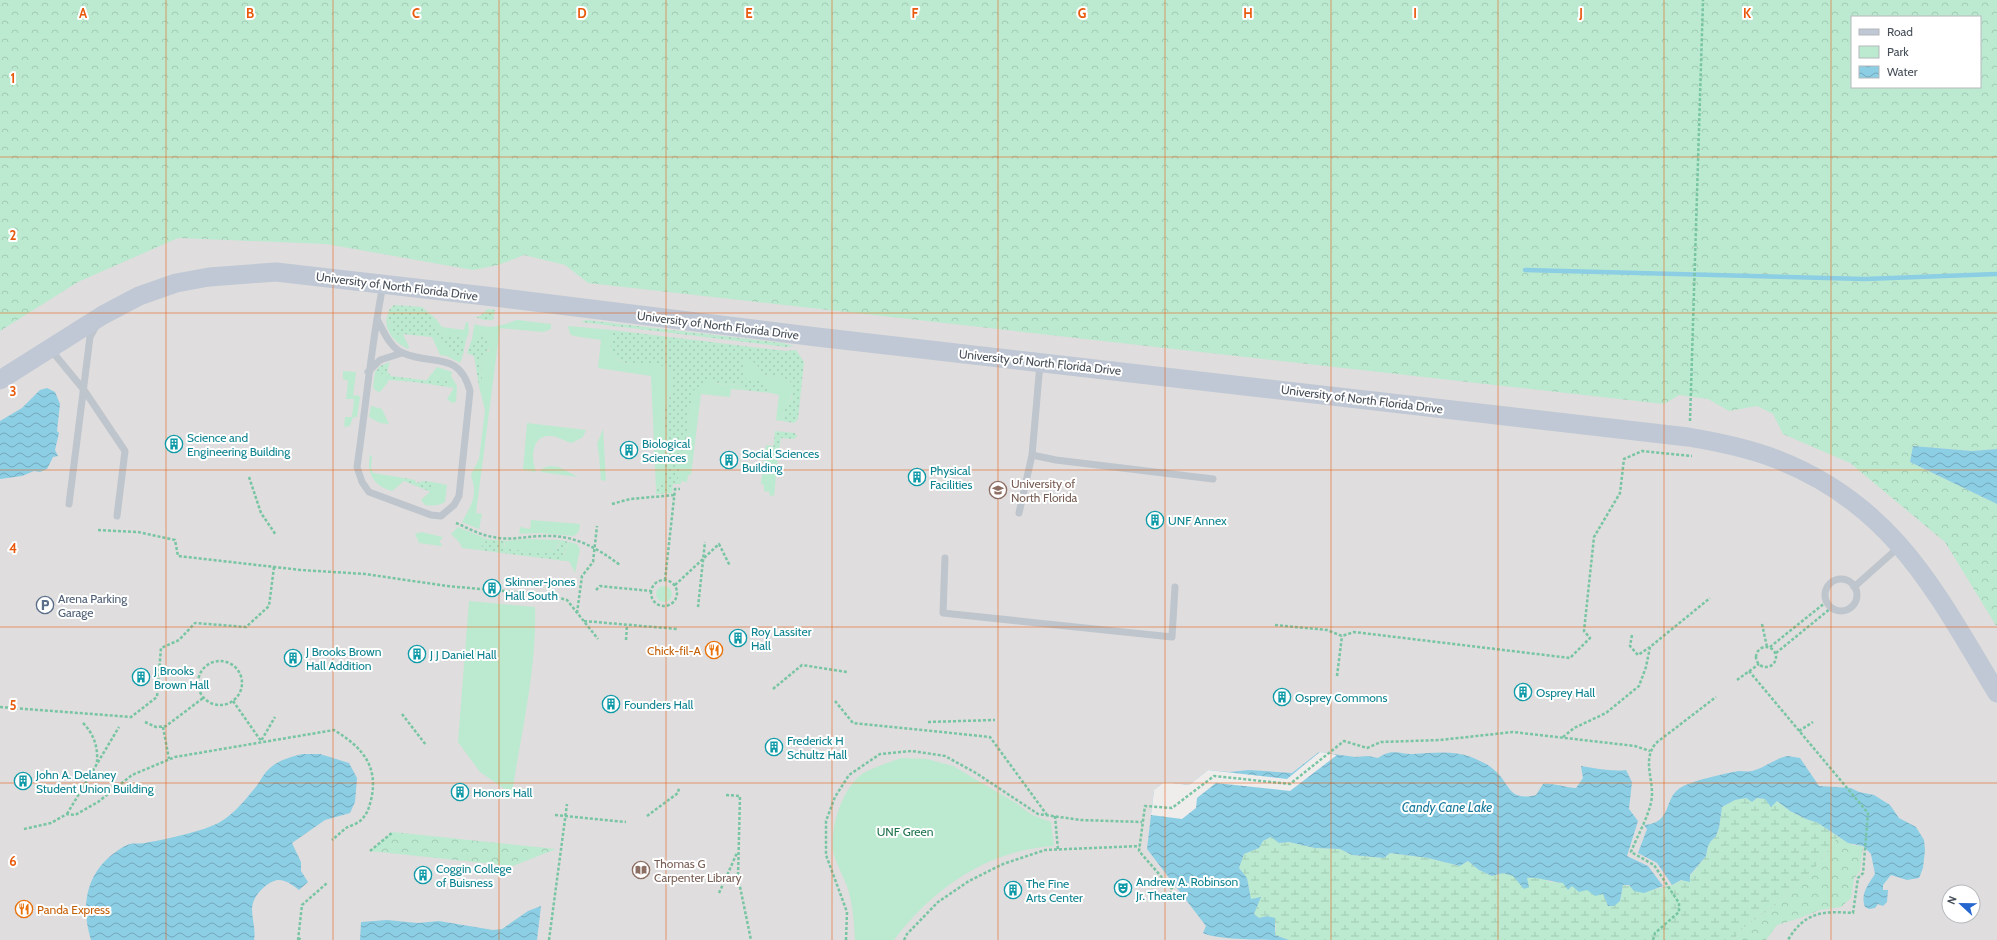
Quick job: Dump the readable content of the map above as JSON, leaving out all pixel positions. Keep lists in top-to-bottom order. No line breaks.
{"streets":{"street":["University of North Florida Drive"]},"water":["Candy Cane Lake"],"parks":["UNF Green"],"places":{"building":["Science and Engineering Building","Biological Sciences","Social Sciences Building","Physical Facilities","UNF Annex","Skinner-Jones Hall South","Roy Lassiter Hall","J J Daniel Hall","J Brooks Brown Hall Addition","J Brooks Brown Hall","Osprey Hall","Osprey Commons","Founders Hall","Frederick H Schultz Hall","John A. Delaney Student Union Building","Honors Hall","Coggin College of Buisness","The Fine Arts Center"],"school or university":["University of North Florida"],"parking":["Arena Parking Garage"],"restaurant":["Chick-fil-A","Panda Express"],"library":["Thomas G Carpenter Library"],"theatre":["Andrew A. Robinson Jr. Theater"]},"legend":["Road","Park","Water"],"north":"left","grid":{"columns":["A","B","C","D","E","F","G","H","I","J","K"],"rows":["1","2","3","4","5","6"]}}
